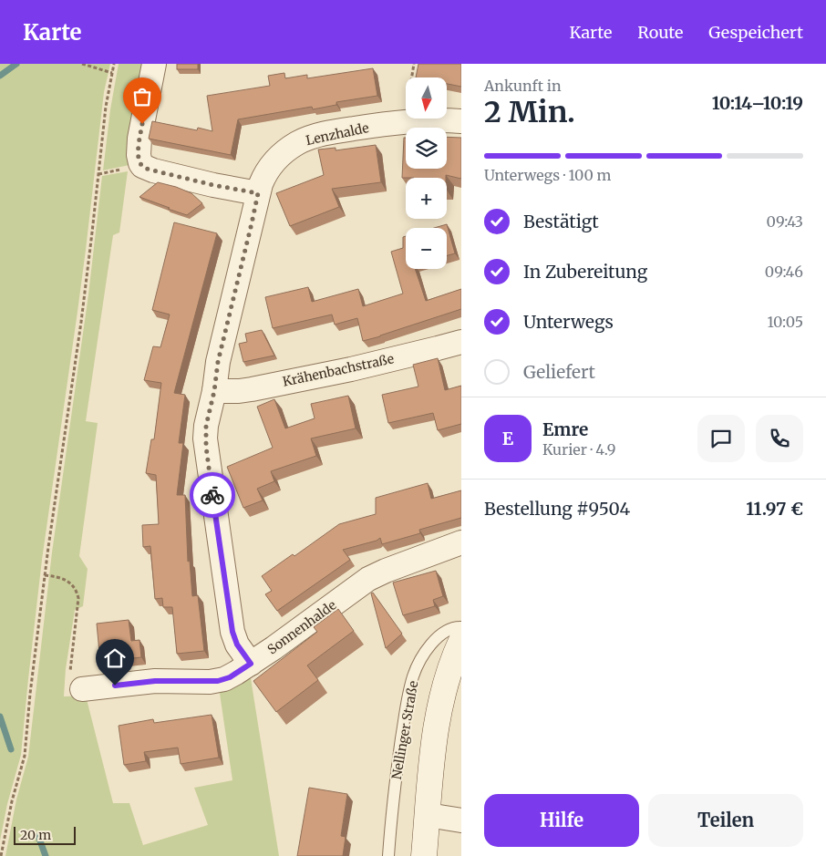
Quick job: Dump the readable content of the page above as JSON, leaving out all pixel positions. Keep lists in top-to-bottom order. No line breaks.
{"streets":{"street":["Lenzhalde","Krähenbachstraße","Sonnenhalde"],"lane":["Nellinger Straße"]},"crossings":[["Lenzhalde","Krähenbachstraße"],["Lenzhalde","Sonnenhalde"]],"scale_bar":"20 m","north":"bottom","page":{"header":"Karte","nav":["Karte","Route","Gespeichert"],"heading":["2 Min.","Ankunft in","10:14–10:19"],"panel":["Emre","Kurier · 4.9","Bestellung #9504","11.97 €"],"map_buttons":["+","−"],"bar":"Unterwegs · 100 m","list":[["Bestätigt","09:43"],["In Zubereitung","09:46"],["Unterwegs","10:05"],"Geliefert"],"round":"E","buttons":["Hilfe","Teilen"],"scale":"20 m"}}
